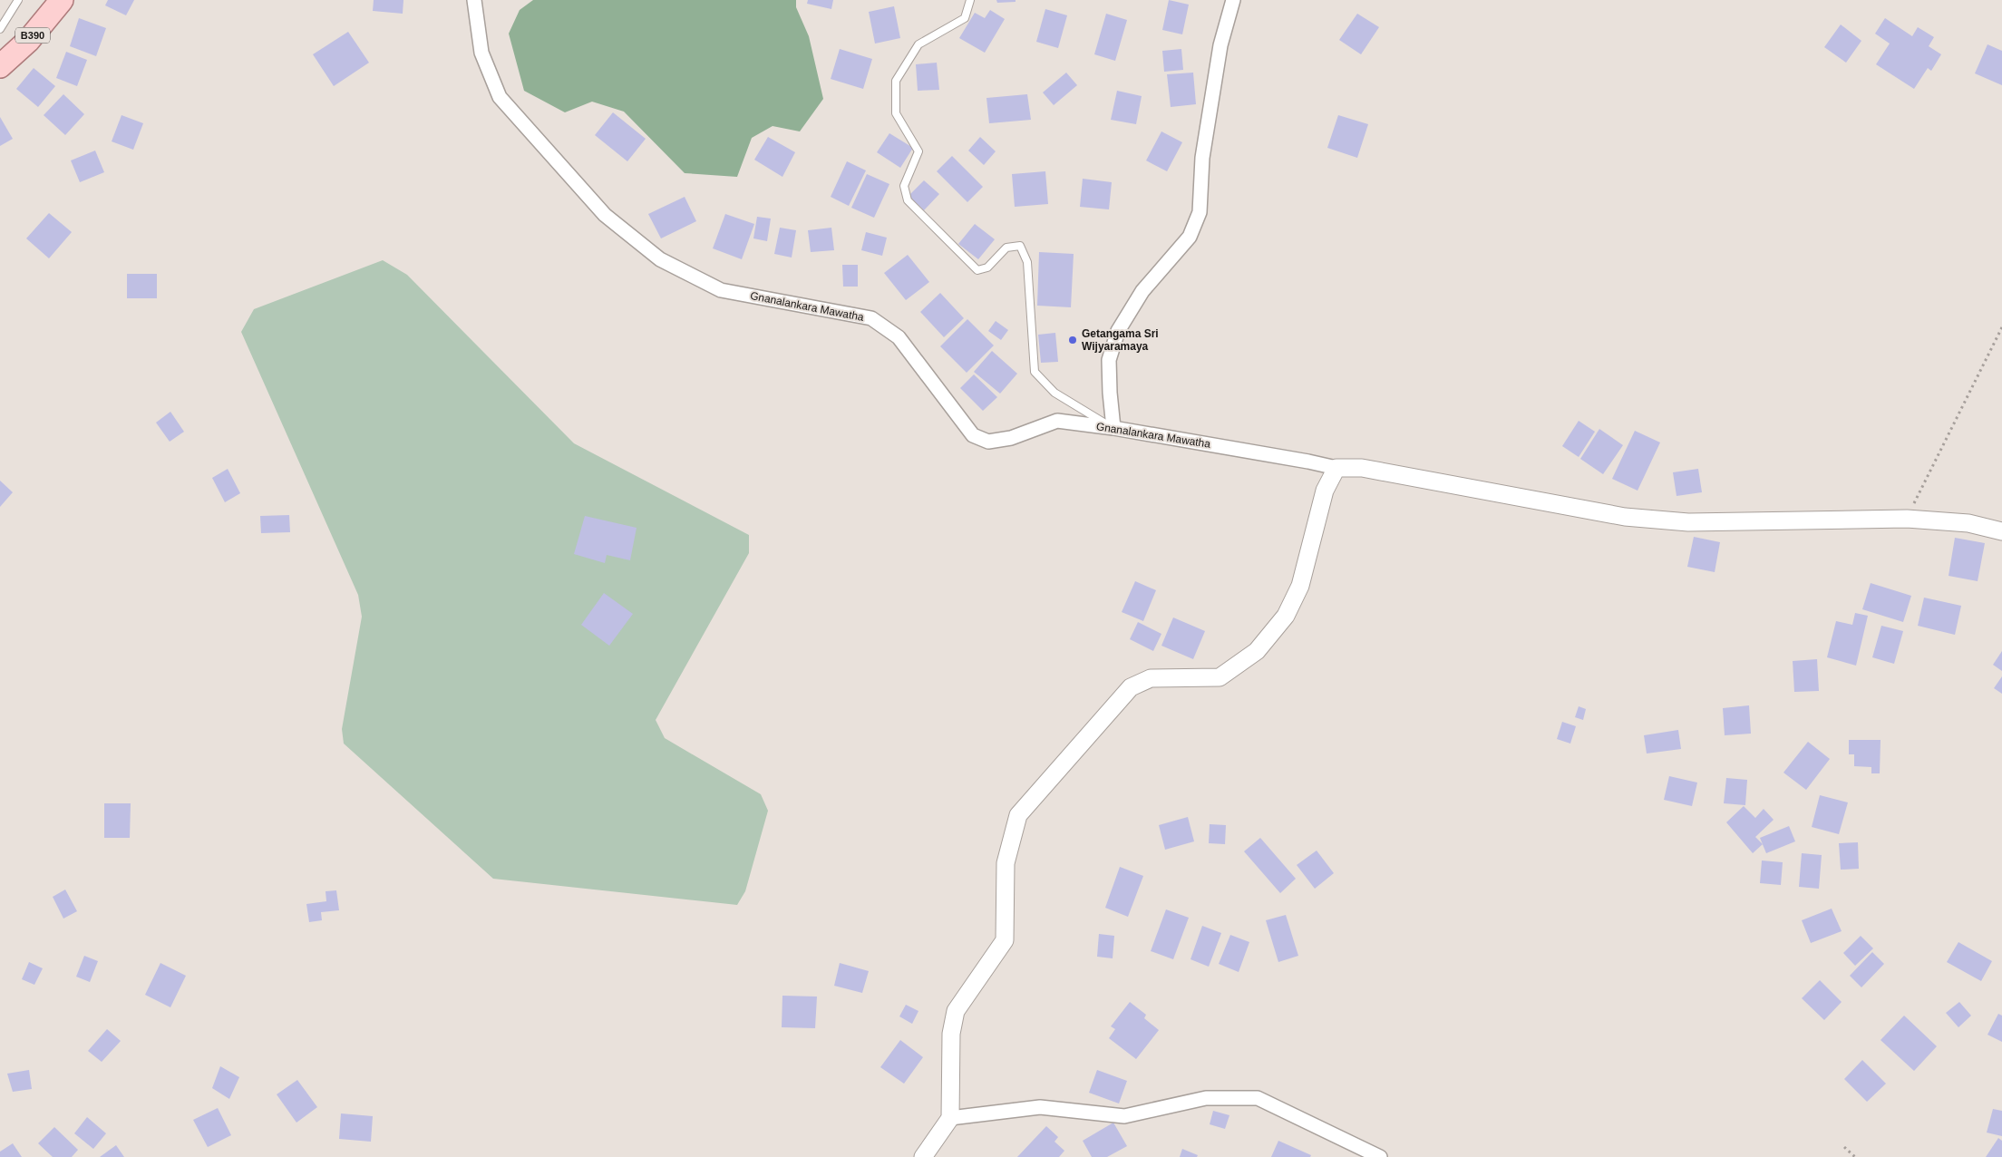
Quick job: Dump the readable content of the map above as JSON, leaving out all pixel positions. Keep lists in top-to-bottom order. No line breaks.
{"streets":{"main road":["B390"],"street":["Gnanalankara Mawatha"]},"places":["Getangama Sri Wijyaramaya"]}
